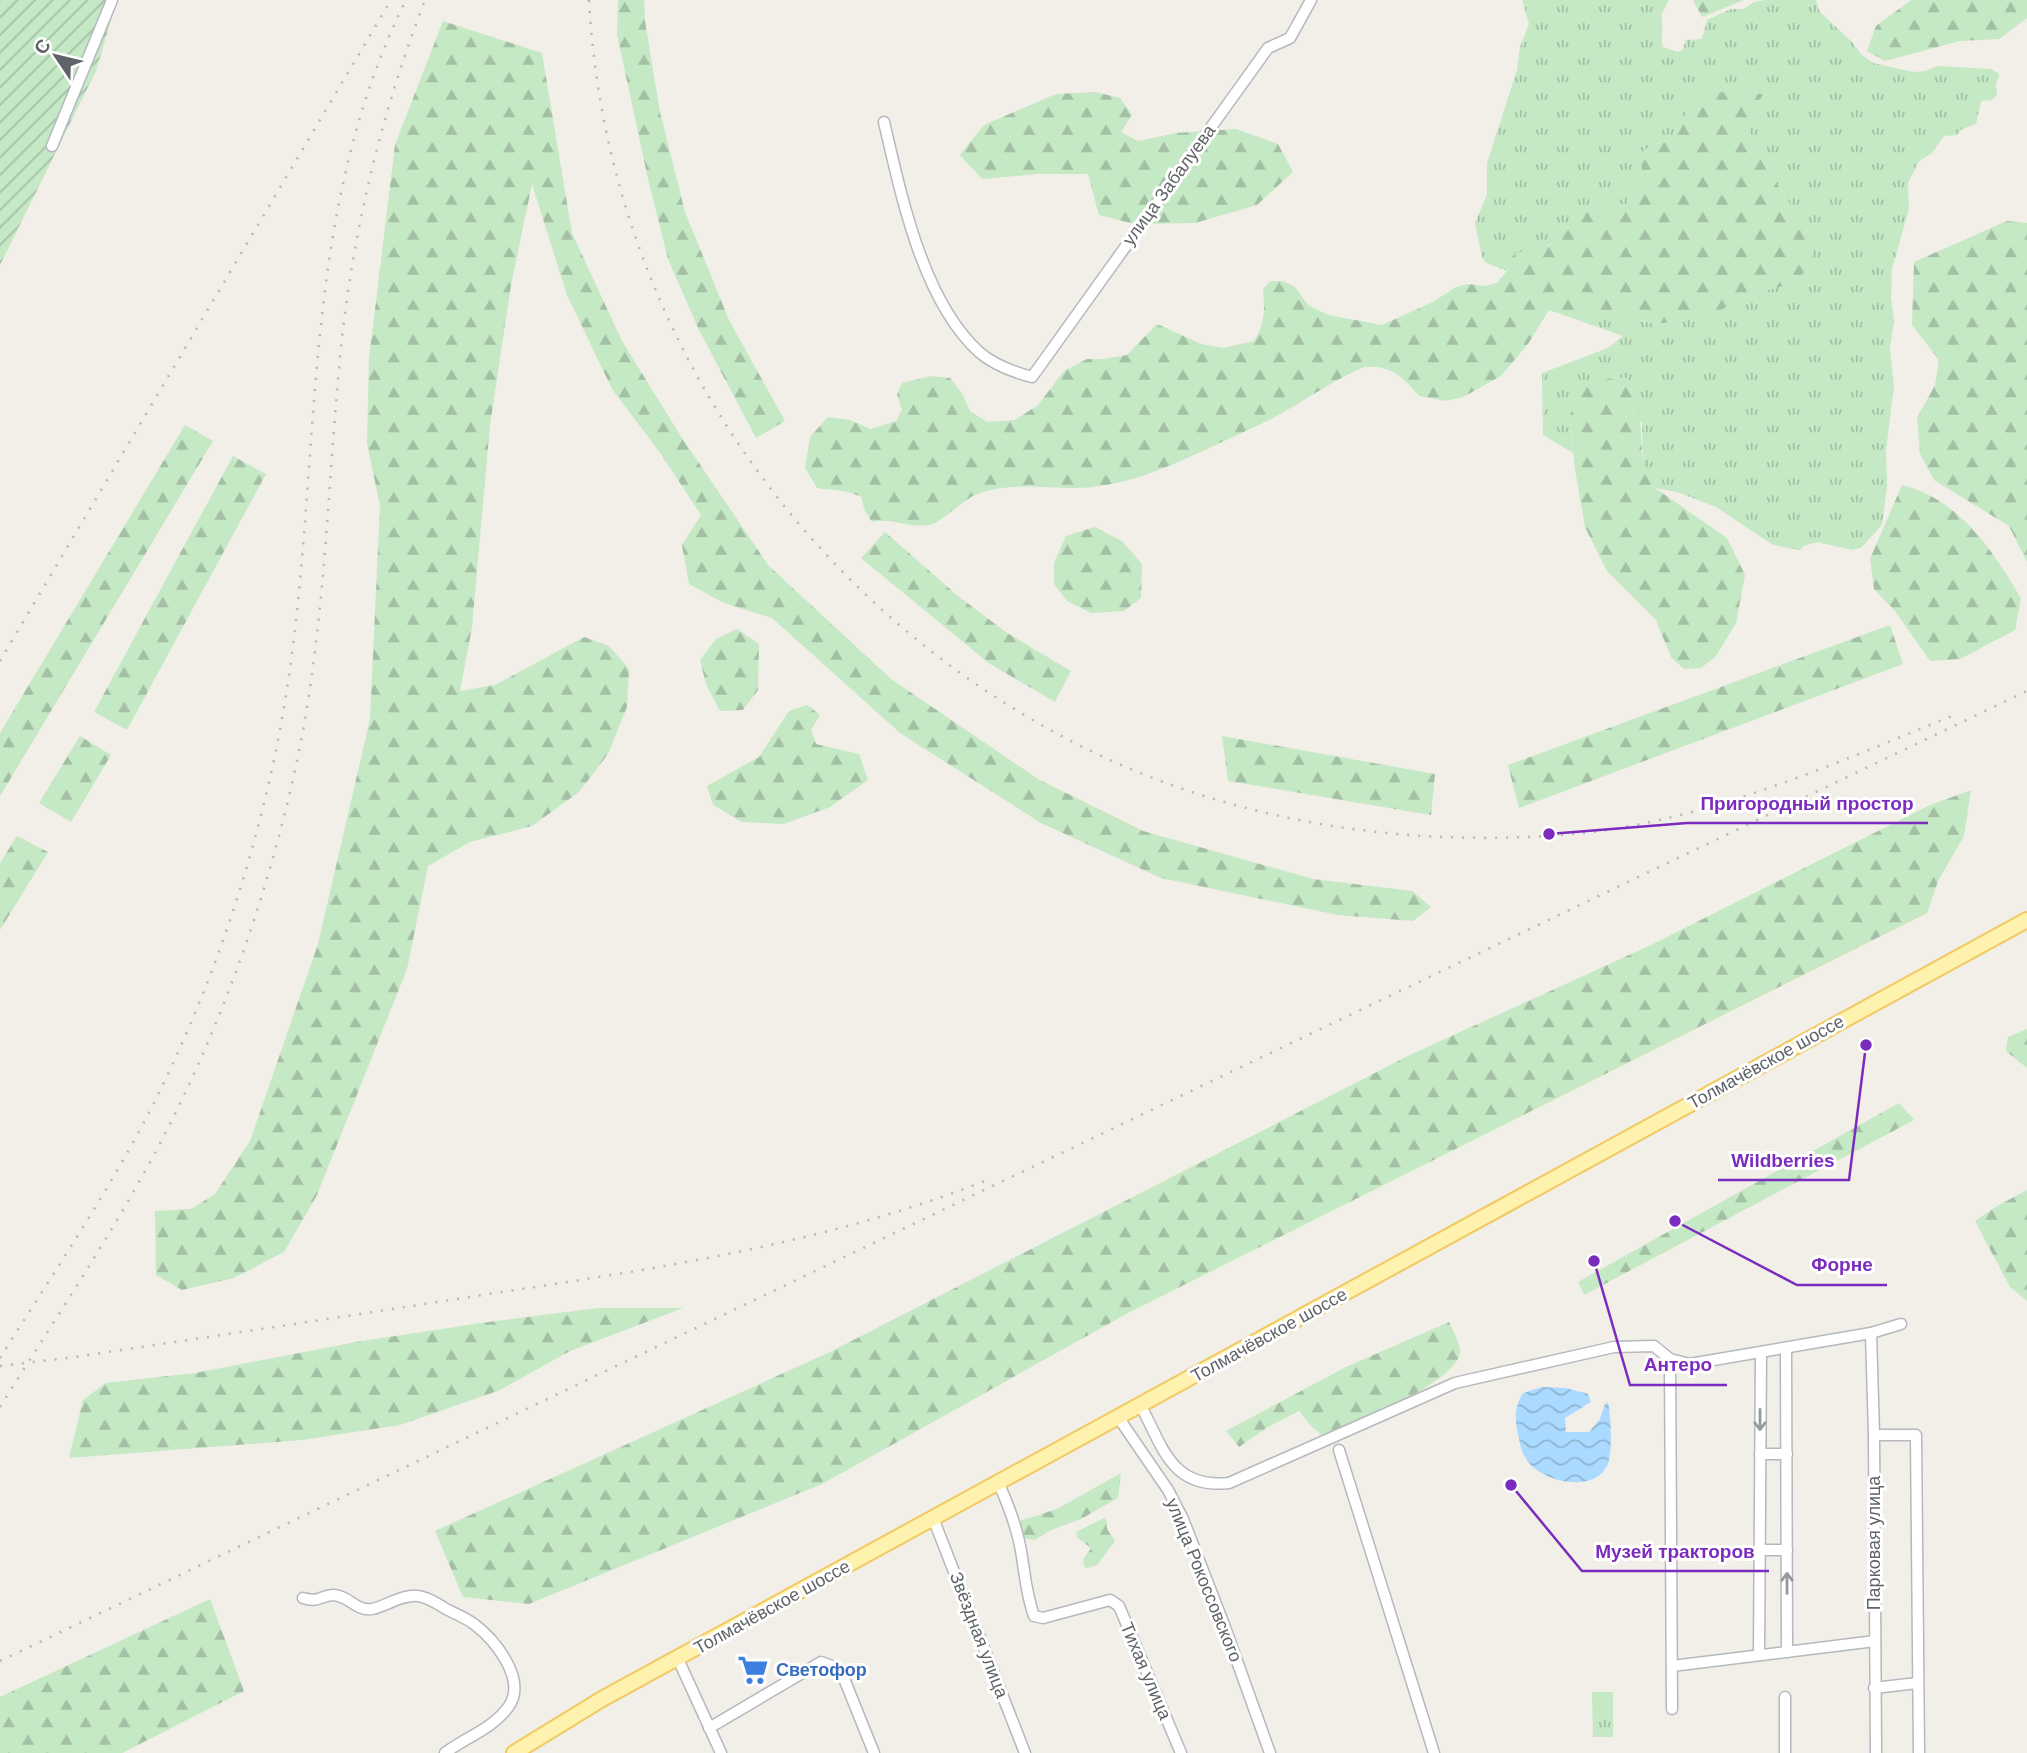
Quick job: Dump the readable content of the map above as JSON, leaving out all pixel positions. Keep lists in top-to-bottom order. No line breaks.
{"streets":{"main road":["Толмачёвское шоссе"],"street":["улица Забалуева","Парковая улица","улица Рокоссовского","Звёздная улица","Тихая улица"]},"crossings":[["Толмачёвское шоссе","улица Рокоссовского"],["Толмачёвское шоссе","Звёздная улица"],["Толмачёвское шоссе","Тихая улица"]],"places":{"other":["Пригородный простор","Wildberries","Форне","Антеро","Музей тракторов"],"supermarket":["Светофор"]},"north":"top left"}
